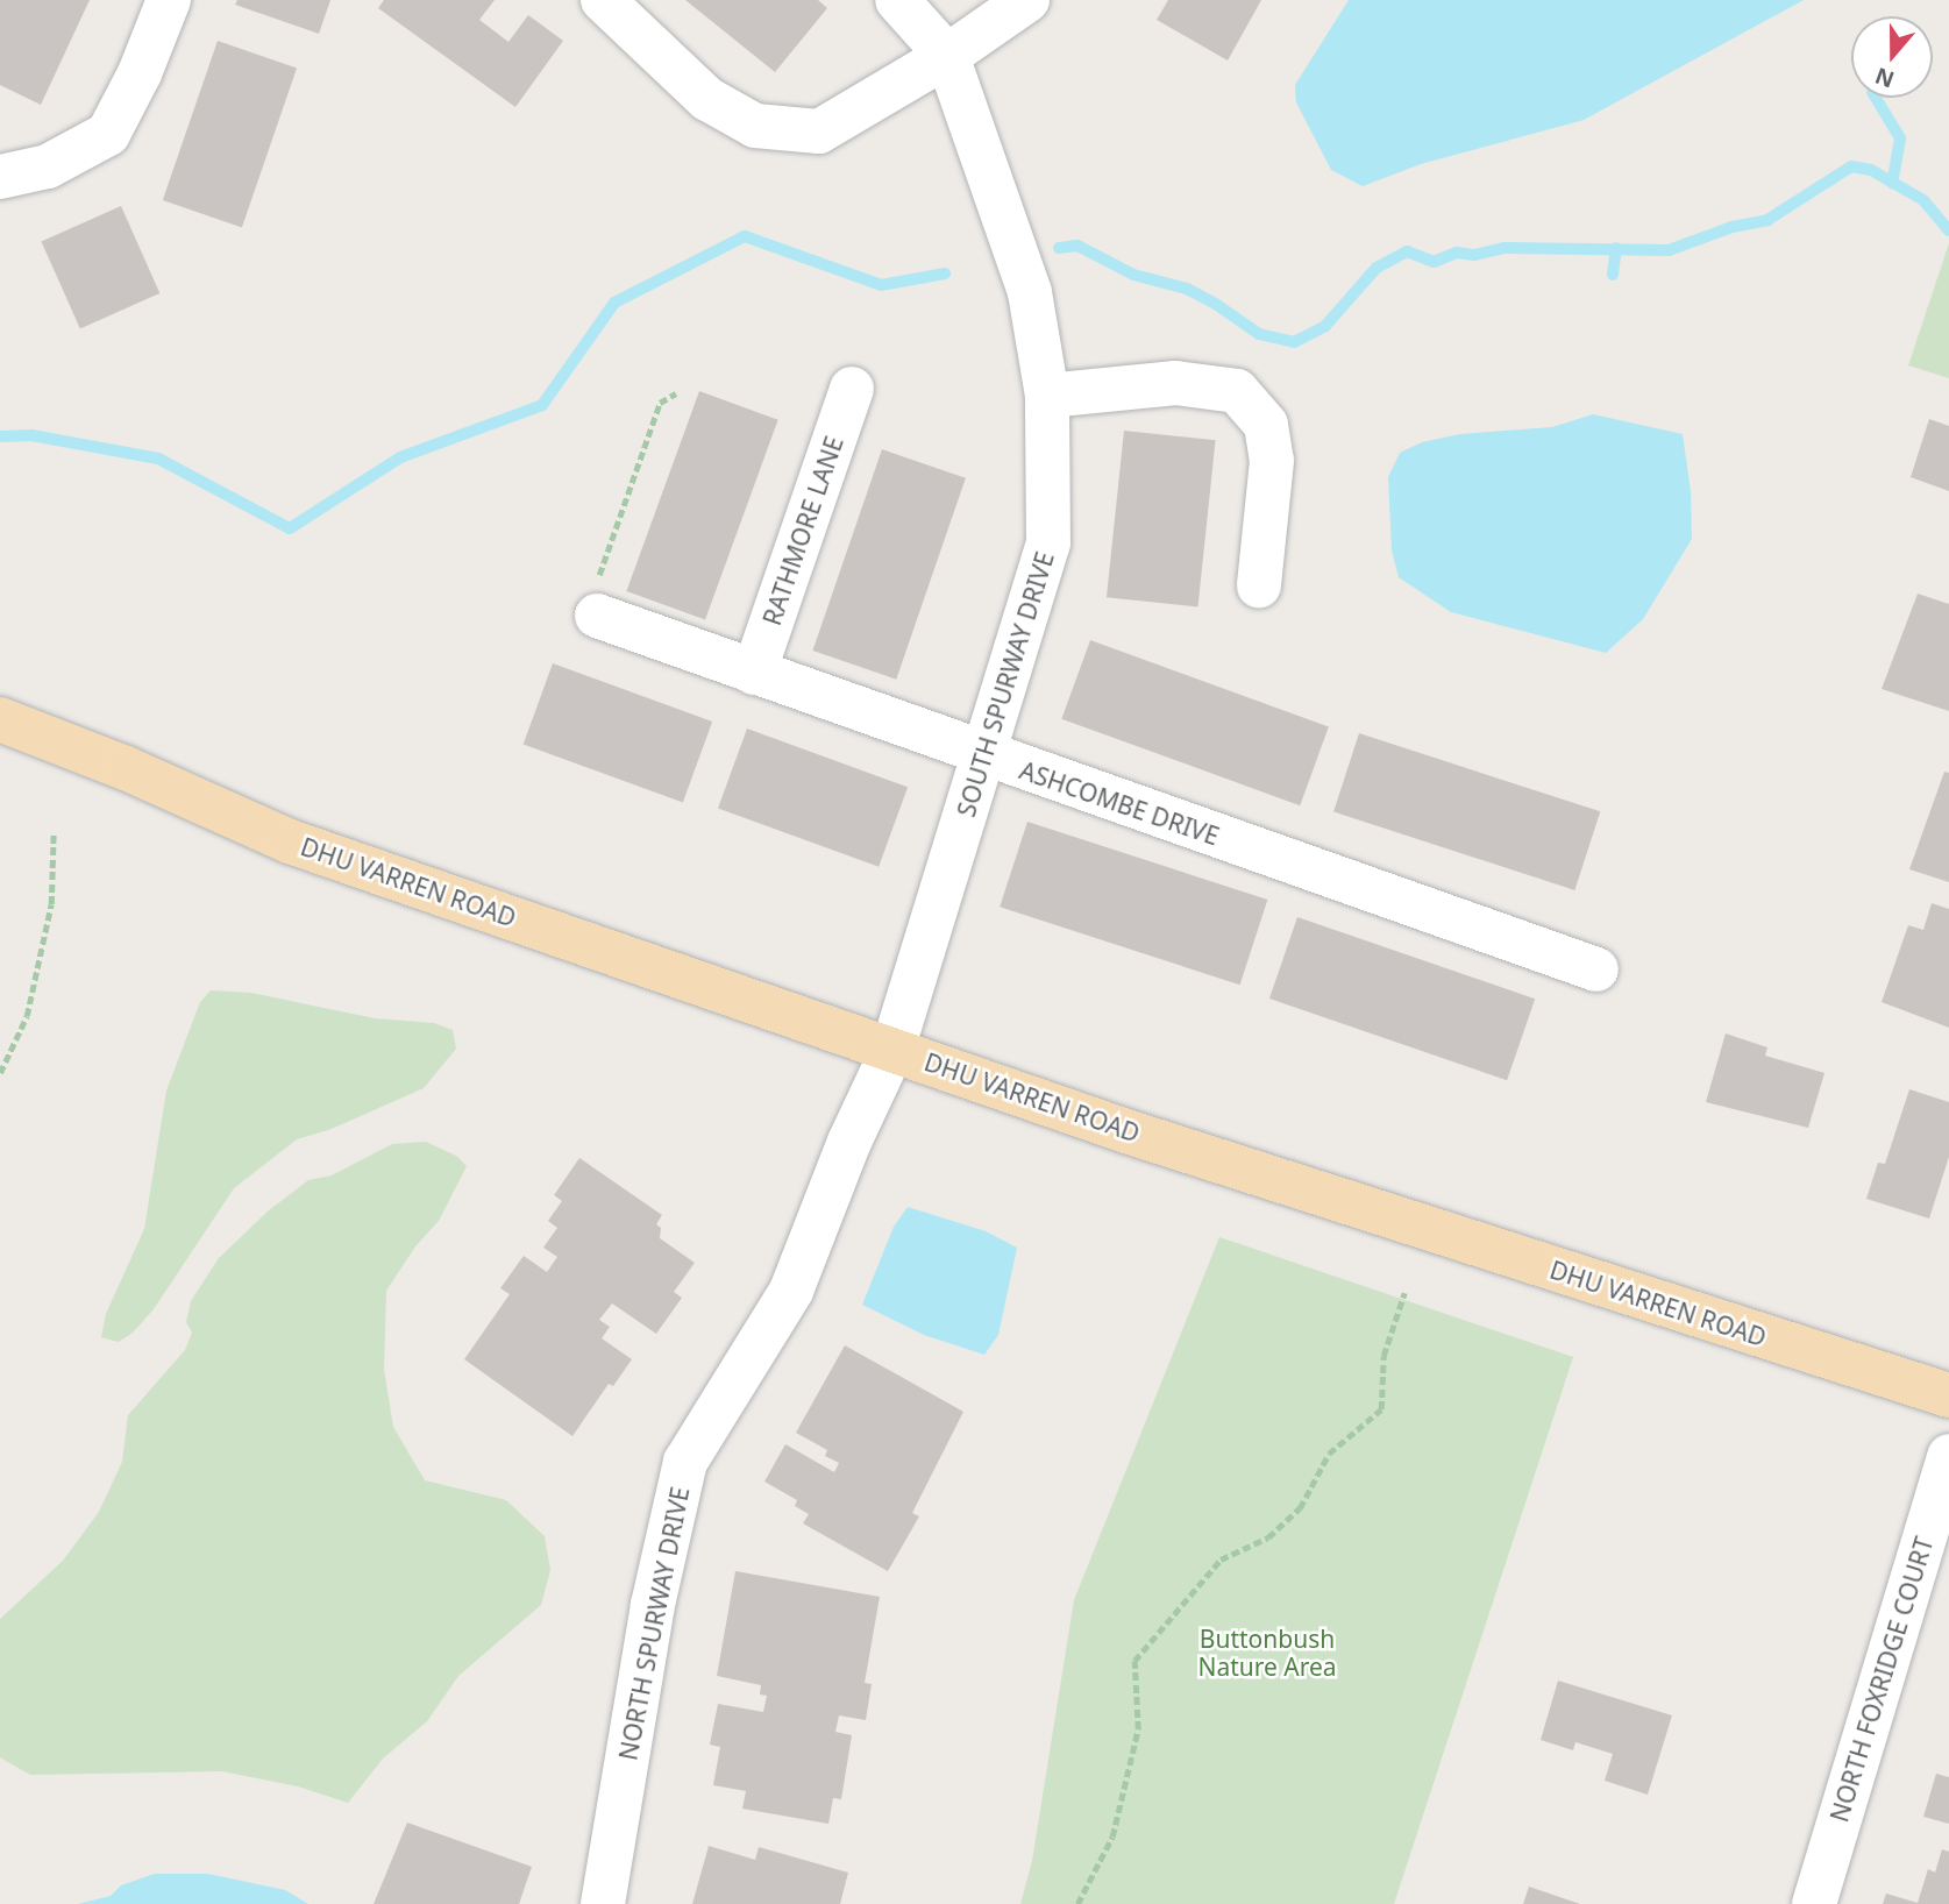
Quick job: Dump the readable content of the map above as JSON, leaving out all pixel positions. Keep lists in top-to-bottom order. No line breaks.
{"streets":{"main road":["DHU VARREN ROAD"],"street":["RATHMORE LANE","SOUTH SPURWAY DRIVE","ASHCOMBE DRIVE","NORTH SPURWAY DRIVE","NORTH FOXRIDGE COURT"]},"crossings":[["RATHMORE LANE","ASHCOMBE DRIVE"],["SOUTH SPURWAY DRIVE","ASHCOMBE DRIVE"],["SOUTH SPURWAY DRIVE","DHU VARREN ROAD"],["SOUTH SPURWAY DRIVE","NORTH SPURWAY DRIVE"],["DHU VARREN ROAD","NORTH SPURWAY DRIVE"]],"parks":["Buttonbush Nature Area"],"north":"bottom"}
